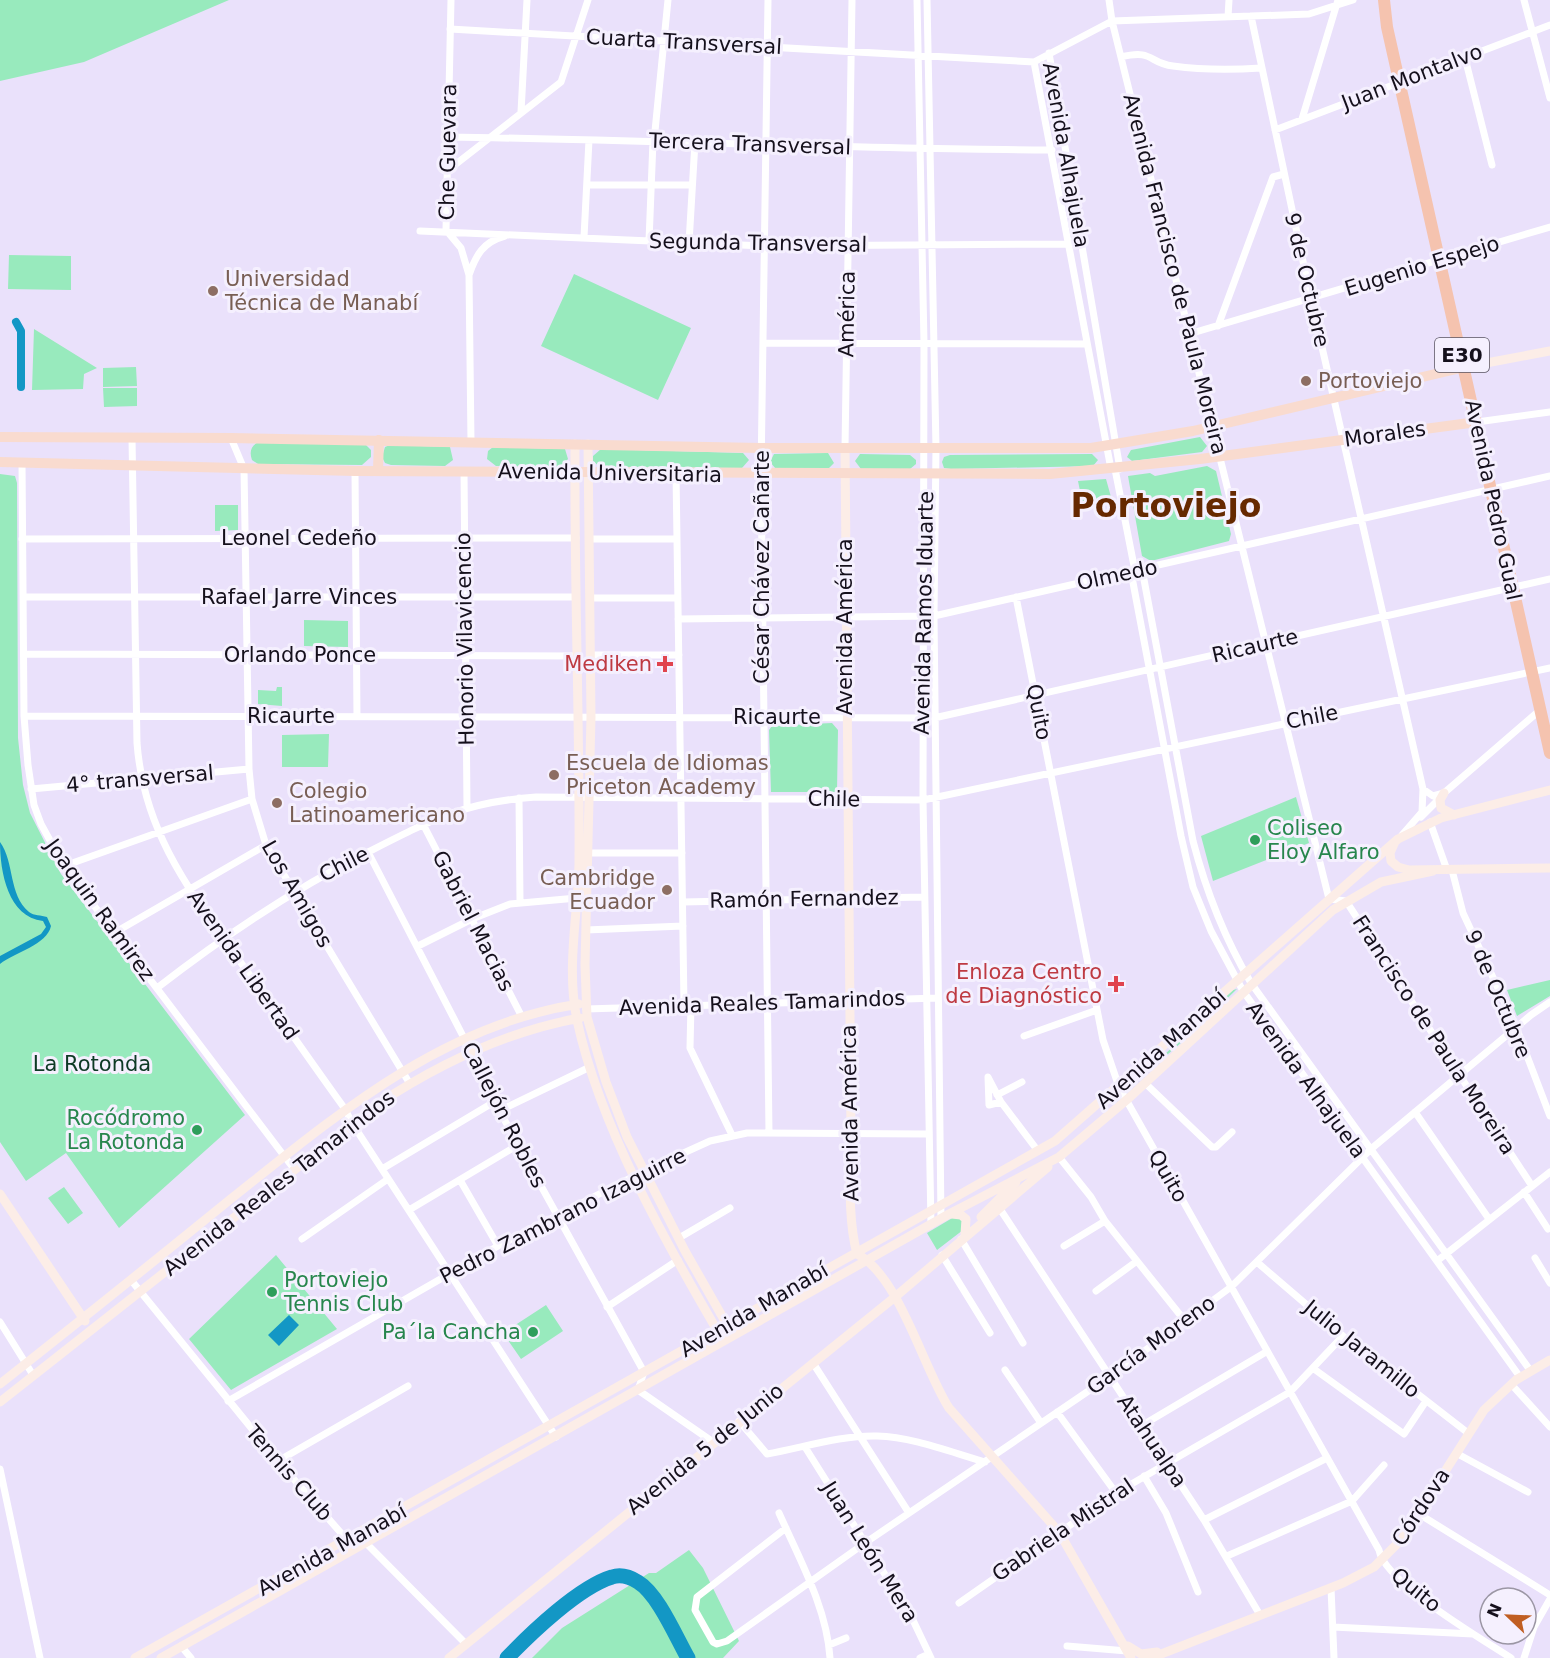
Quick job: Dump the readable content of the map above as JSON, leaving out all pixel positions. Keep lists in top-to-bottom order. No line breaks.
{"streets":{"highway":["E30","Avenida Pedro Gual"],"main road":["Morales","Avenida Universitaria","Avenida América","Avenida Reales Tamarindos","Avenida Manabí","Avenida 5 de Junio","Córdova"],"street":["Cuarta Transversal","Juan Montalvo","Tercera Transversal","Che Guevara","Avenida Alhajuela","Segunda Transversal","Eugenio Espejo","Avenida Francisco de Paula Moreira","9 de Octubre","América","Leonel Cedeño","César Chávez Cañarte","Olmedo","Rafael Jarre Vinces","Avenida Ramos Iduarte","Honorio Vilavicencio","Ricaurte","Orlando Ponce","Quito","Chile","4° transversal","Los Amigos","Ramón Fernandez","Joaquin Ramirez","Gabriel Macias","Avenida Libertad","Francisco de Paula Moreira","Callejón Robles","Pedro Zambrano Izaguirre","García Moreno","Julio Jaramillo","Atahualpa","Tennis Club","Gabriela Mistral","Juan León Mera"]},"crossings":[["Cuarta Transversal","Che Guevara"],["Cuarta Transversal","Avenida Alhajuela"],["Cuarta Transversal","América"],["Cuarta Transversal","César Chávez Cañarte"],["Cuarta Transversal","Avenida Ramos Iduarte"],["Juan Montalvo","9 de Octubre"],["Juan Montalvo","Avenida Pedro Gual"],["Tercera Transversal","Che Guevara"],["Tercera Transversal","Avenida Alhajuela"],["Tercera Transversal","América"],["Tercera Transversal","César Chávez Cañarte"],["Tercera Transversal","Avenida Ramos Iduarte"],["Che Guevara","Segunda Transversal"],["Che Guevara","Avenida Universitaria"],["Avenida Alhajuela","Segunda Transversal"],["Avenida Alhajuela","Avenida Universitaria"],["Avenida Alhajuela","Olmedo"],["Avenida Alhajuela","Ricaurte"],["Avenida Alhajuela","Chile"],["Avenida Alhajuela","Avenida Manabí"],["Avenida Alhajuela","García Moreno"],["Avenida Alhajuela","Córdova"],["Segunda Transversal","América"],["Segunda Transversal","César Chávez Cañarte"],["Segunda Transversal","Avenida Ramos Iduarte"],["Eugenio Espejo","Avenida Francisco de Paula Moreira"],["Eugenio Espejo","9 de Octubre"],["Eugenio Espejo","Avenida Pedro Gual"],["Avenida Francisco de Paula Moreira","Morales"],["Avenida Francisco de Paula Moreira","Avenida Universitaria"],["Avenida Francisco de Paula Moreira","Olmedo"],["Avenida Francisco de Paula Moreira","Ricaurte"],["Avenida Francisco de Paula Moreira","Chile"],["Avenida Francisco de Paula Moreira","Francisco de Paula Moreira"],["9 de Octubre","Morales"],["9 de Octubre","Avenida Universitaria"],["9 de Octubre","Olmedo"],["9 de Octubre","Ricaurte"],["9 de Octubre","Chile"],["9 de Octubre","Avenida Manabí"],["9 de Octubre","García Moreno"],["América","Avenida Universitaria"],["América","Avenida América"],["Morales","Avenida Universitaria"],["Morales","Avenida Pedro Gual"],["Avenida Universitaria","Avenida Pedro Gual"],["Avenida Universitaria","César Chávez Cañarte"],["Avenida Universitaria","Avenida Ramos Iduarte"],["Avenida Universitaria","Avenida América"],["Avenida Universitaria","Honorio Vilavicencio"],["Avenida Universitaria","Los Amigos"],["Avenida Universitaria","Joaquin Ramirez"],["Avenida Universitaria","Avenida Libertad"],["Avenida Pedro Gual","Olmedo"],["Avenida Pedro Gual","Ricaurte"],["Avenida Pedro Gual","Chile"],["Leonel Cedeño","Honorio Vilavicencio"],["Leonel Cedeño","Los Amigos"],["Leonel Cedeño","Joaquin Ramirez"],["Leonel Cedeño","Avenida Libertad"],["César Chávez Cañarte","Olmedo"],["César Chávez Cañarte","Ricaurte"],["César Chávez Cañarte","Chile"],["César Chávez Cañarte","Ramón Fernandez"],["César Chávez Cañarte","Avenida Reales Tamarindos"],["César Chávez Cañarte","Pedro Zambrano Izaguirre"],["Olmedo","Avenida Ramos Iduarte"],["Olmedo","Avenida América"],["Olmedo","Quito"],["Rafael Jarre Vinces","Honorio Vilavicencio"],["Rafael Jarre Vinces","Los Amigos"],["Rafael Jarre Vinces","Joaquin Ramirez"],["Rafael Jarre Vinces","Avenida Libertad"],["Avenida Ramos Iduarte","Ricaurte"],["Avenida Ramos Iduarte","Chile"],["Avenida Ramos Iduarte","Ramón Fernandez"],["Avenida Ramos Iduarte","Avenida Reales Tamarindos"],["Avenida Ramos Iduarte","Avenida Manabí"],["Avenida Ramos Iduarte","Pedro Zambrano Izaguirre"],["Avenida América","Ricaurte"],["Avenida América","Chile"],["Avenida América","Ramón Fernandez"],["Avenida América","Avenida Reales Tamarindos"],["Avenida América","Avenida Manabí"],["Avenida América","Pedro Zambrano Izaguirre"],["Honorio Vilavicencio","Ricaurte"],["Honorio Vilavicencio","Orlando Ponce"],["Honorio Vilavicencio","Chile"],["Ricaurte","Quito"],["Ricaurte","Los Amigos"],["Ricaurte","Joaquin Ramirez"],["Ricaurte","Avenida Libertad"],["Orlando Ponce","Los Amigos"],["Orlando Ponce","Joaquin Ramirez"],["Orlando Ponce","Avenida Libertad"],["Quito","Chile"],["Quito","Avenida Manabí"],["Quito","García Moreno"],["Quito","Córdova"],["Quito","Gabriela Mistral"],["Chile","Los Amigos"],["Chile","Joaquin Ramirez"],["Chile","Gabriel Macias"],["Chile","Avenida Libertad"],["Chile","Francisco de Paula Moreira"],["Chile","Callejón Robles"],["4° transversal","Los Amigos"],["4° transversal","Joaquin Ramirez"],["4° transversal","Avenida Libertad"],["Los Amigos","Avenida Reales Tamarindos"],["Joaquin Ramirez","Avenida Reales Tamarindos"],["Gabriel Macias","Avenida Reales Tamarindos"],["Avenida Libertad","Avenida Reales Tamarindos"],["Avenida Libertad","Avenida Manabí"],["Avenida Libertad","Pedro Zambrano Izaguirre"],["Avenida Reales Tamarindos","Callejón Robles"],["Avenida Reales Tamarindos","Tennis Club"],["Francisco de Paula Moreira","Avenida Manabí"],["Francisco de Paula Moreira","García Moreno"],["Avenida Manabí","Callejón Robles"],["Avenida Manabí","Avenida 5 de Junio"],["Avenida Manabí","Tennis Club"],["Callejón Robles","Pedro Zambrano Izaguirre"],["Pedro Zambrano Izaguirre","Tennis Club"],["García Moreno","Julio Jaramillo"],["García Moreno","Atahualpa"],["García Moreno","Juan León Mera"],["Julio Jaramillo","Córdova"],["Julio Jaramillo","Gabriela Mistral"],["Atahualpa","Avenida 5 de Junio"],["Atahualpa","Córdova"],["Atahualpa","Gabriela Mistral"]],"districts":["Portoviejo"],"parks":["La Rotonda"],"places":{"other":["Universidad Técnica de Manabí","Portoviejo","Escuela de Idiomas Priceton Academy","Colegio Latinoamericano","Coliseo Eloy Alfaro","Cambridge Ecuador","Rocódromo La Rotonda","Portoviejo Tennis Club","Pa´la Cancha"],"health":["Mediken","Enloza Centro de Diagnóstico"]},"north":"top left"}
